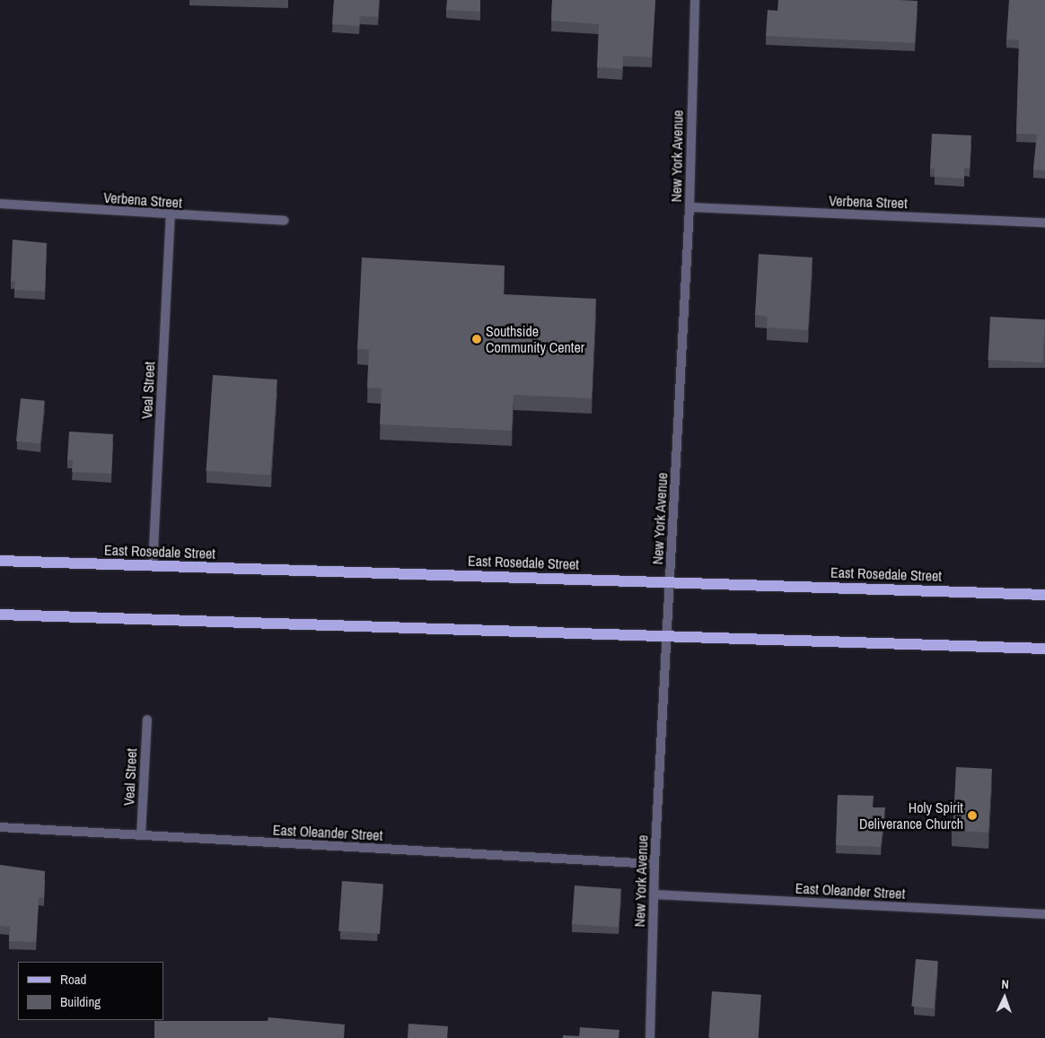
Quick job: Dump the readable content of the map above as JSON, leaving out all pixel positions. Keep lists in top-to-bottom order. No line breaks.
{"streets":{"main road":["East Rosedale Street"],"street":["New York Avenue","Verbena Street","Veal Street","East Oleander Street"]},"crossings":[["New York Avenue","Verbena Street"],["New York Avenue","East Rosedale Street"],["New York Avenue","East Oleander Street"],["Verbena Street","Veal Street"],["Veal Street","East Rosedale Street"],["Veal Street","East Oleander Street"]],"places":["Southside Community Center","Holy Spirit Deliverance Church"],"legend":["Road","Building"],"north":"top"}
